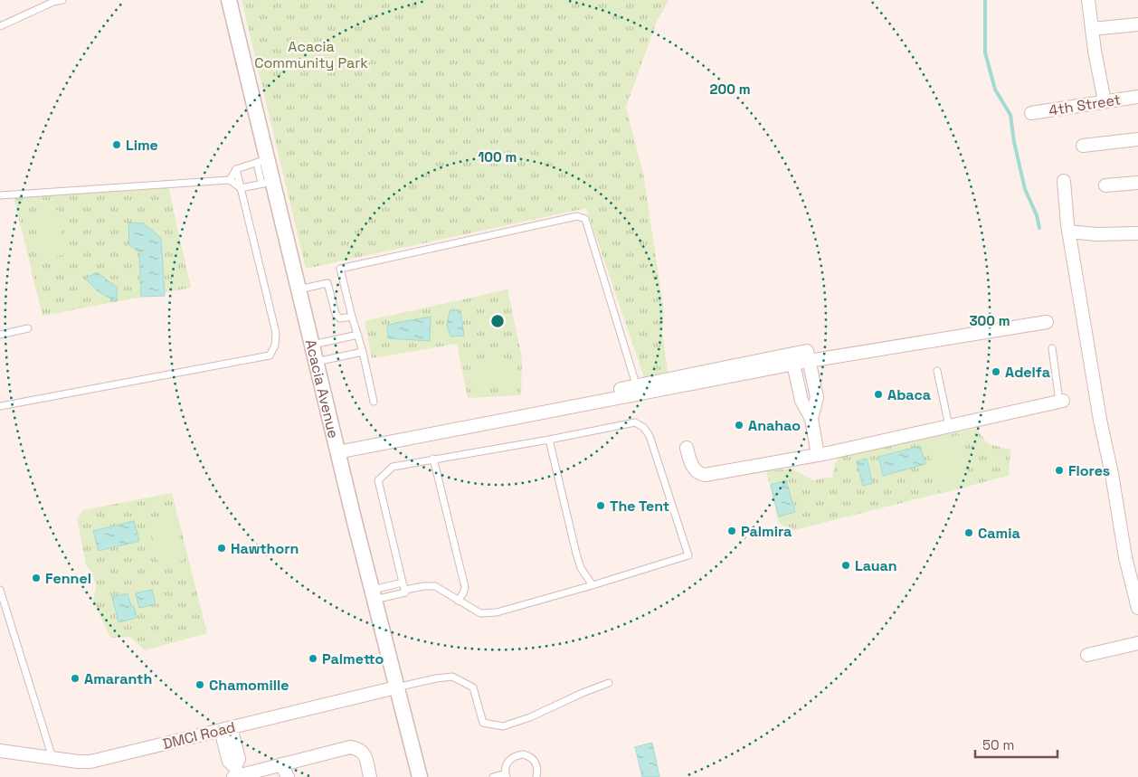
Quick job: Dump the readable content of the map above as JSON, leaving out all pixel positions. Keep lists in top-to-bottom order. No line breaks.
{"streets":{"street":["4th Street","Acacia Avenue","DMCI Road"]},"crossings":[["Acacia Avenue","DMCI Road"]],"parks":["Acacia Community Park"],"places":["Lime","Adelfa","Abaca","Anahao","Flores","The Tent","Palmira","Camia","Hawthorn","Lauan","Fennel","Palmetto","Amaranth","Chamomille"],"scale_bar":"50 m","rings":["200 m","100 m","300 m"]}
